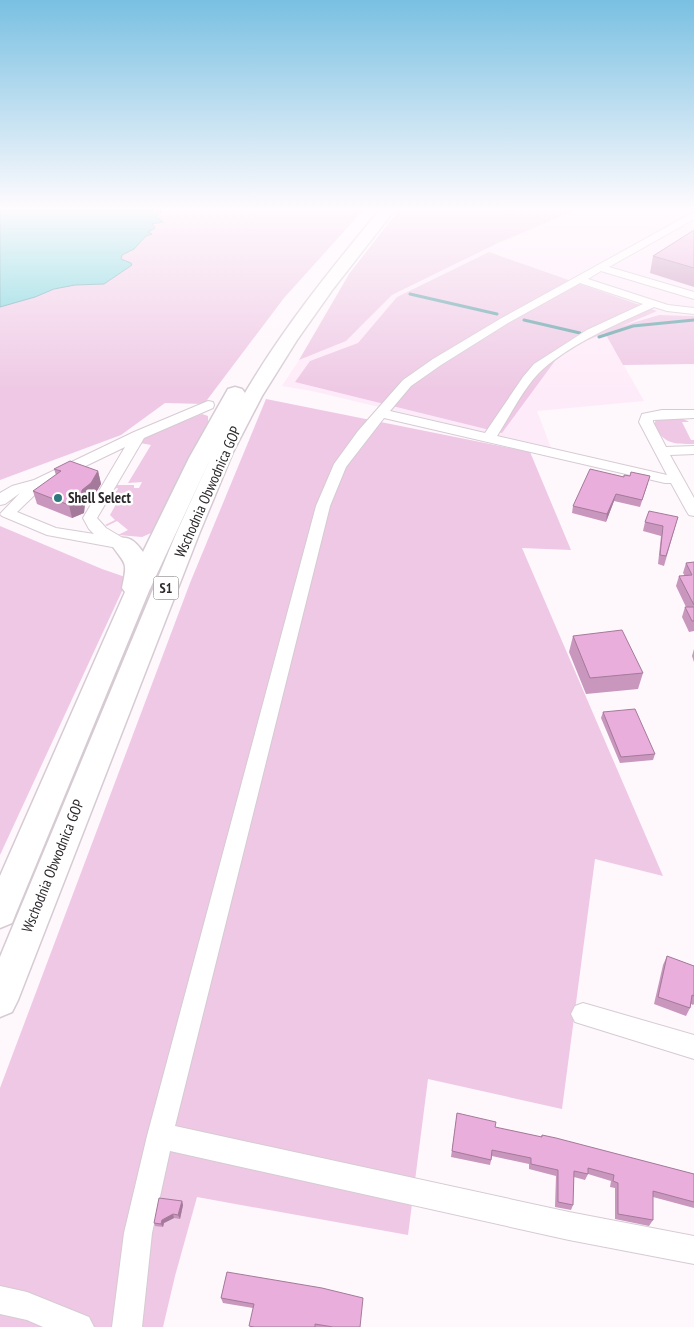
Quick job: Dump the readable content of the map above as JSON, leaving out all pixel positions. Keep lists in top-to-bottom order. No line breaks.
{"streets":{"highway":["Wschodnia Obwodnica GOP","S1"]},"places":["Shell Select"]}
